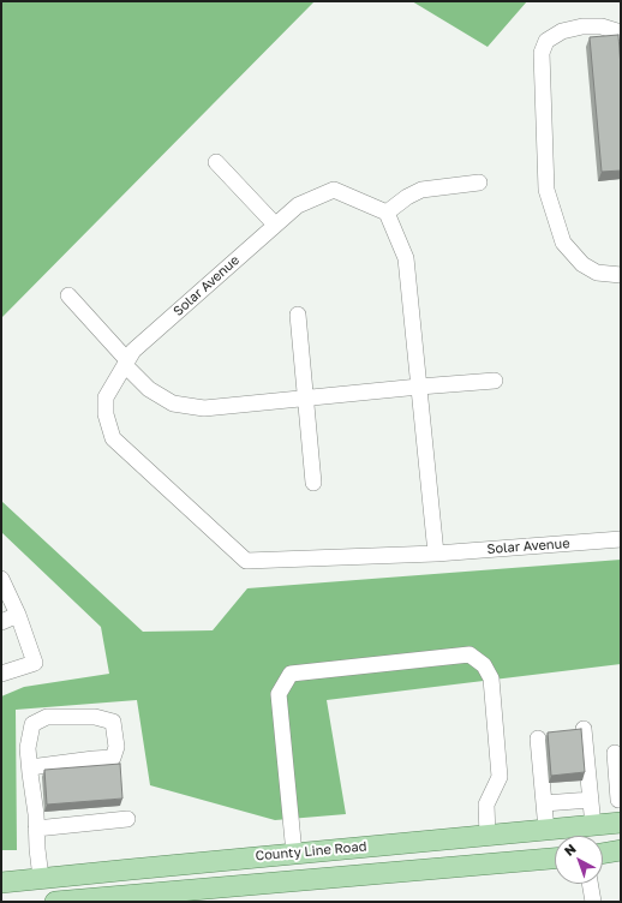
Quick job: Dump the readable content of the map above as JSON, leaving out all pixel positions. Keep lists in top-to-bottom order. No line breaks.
{"streets":{"main road":["County Line Road"],"street":["Solar Avenue"]},"north":"top left"}
